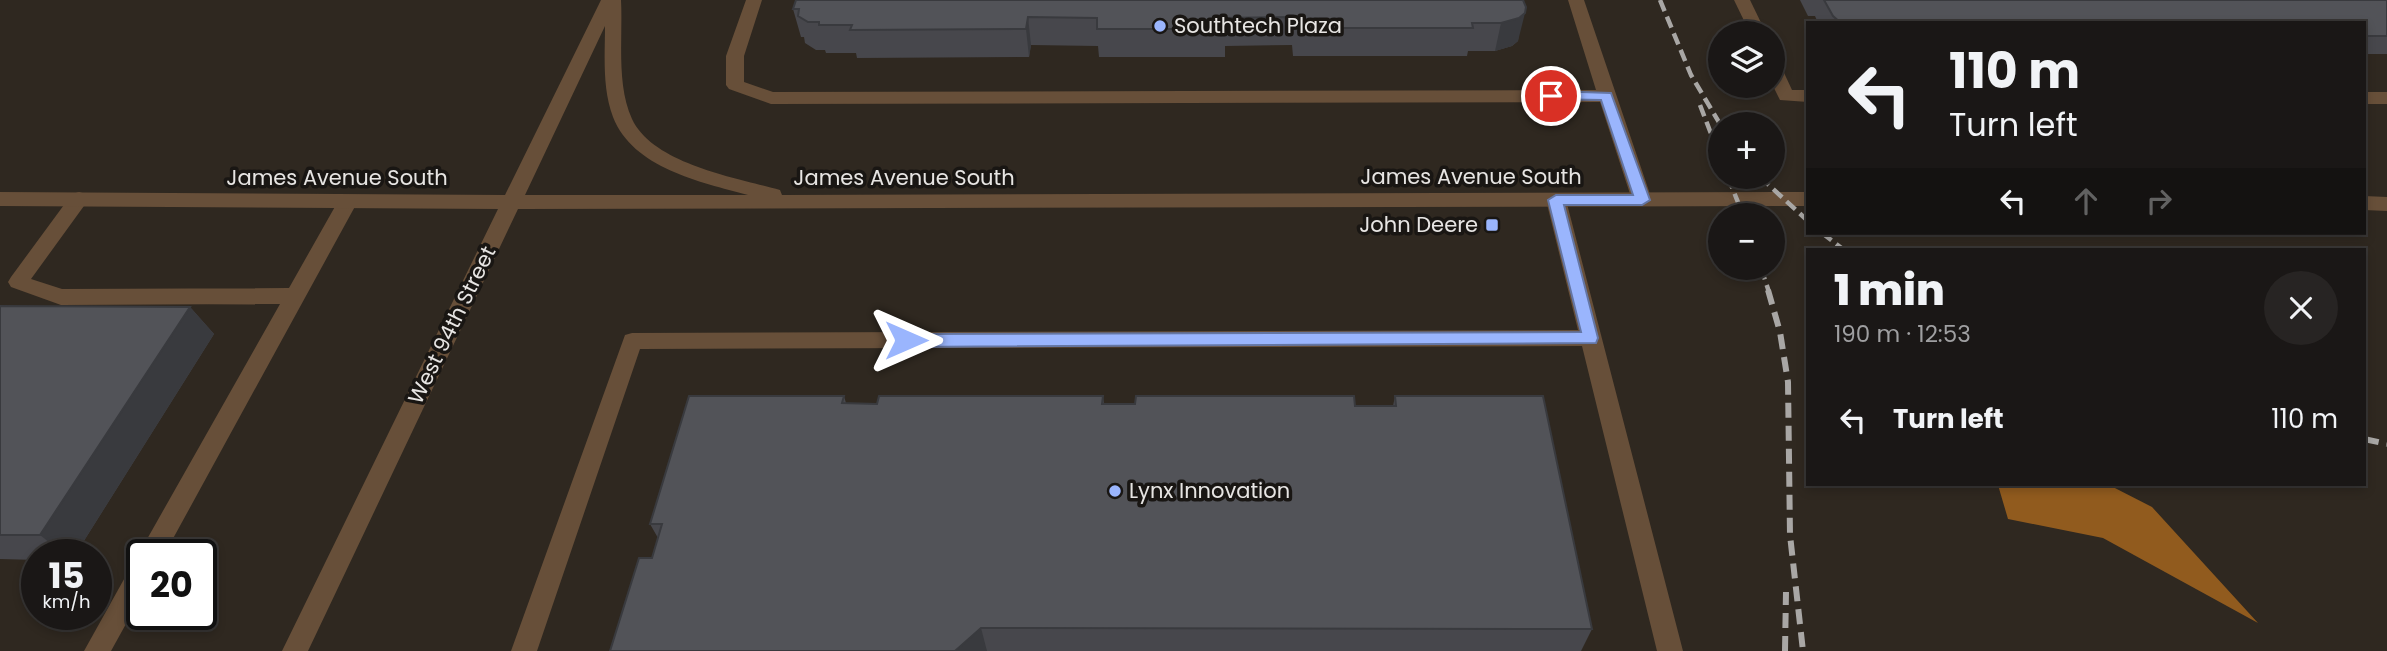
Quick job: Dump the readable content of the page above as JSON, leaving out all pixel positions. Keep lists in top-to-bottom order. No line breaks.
{"streets":{"street":["James Avenue South","West 94th Street"]},"crossings":[["James Avenue South","West 94th Street"]],"places":{"other":["Southtech Plaza","Lynx Innovation"],"transit":["John Deere"]},"page":{"map_buttons":["+","−"],"turn":["110 m","Turn left"],"heading":["1 min","190 m · 12:53"],"list":[{"name":"Turn left","value":"110 m"}],"speed":"15 km/h","limit":"20"}}
